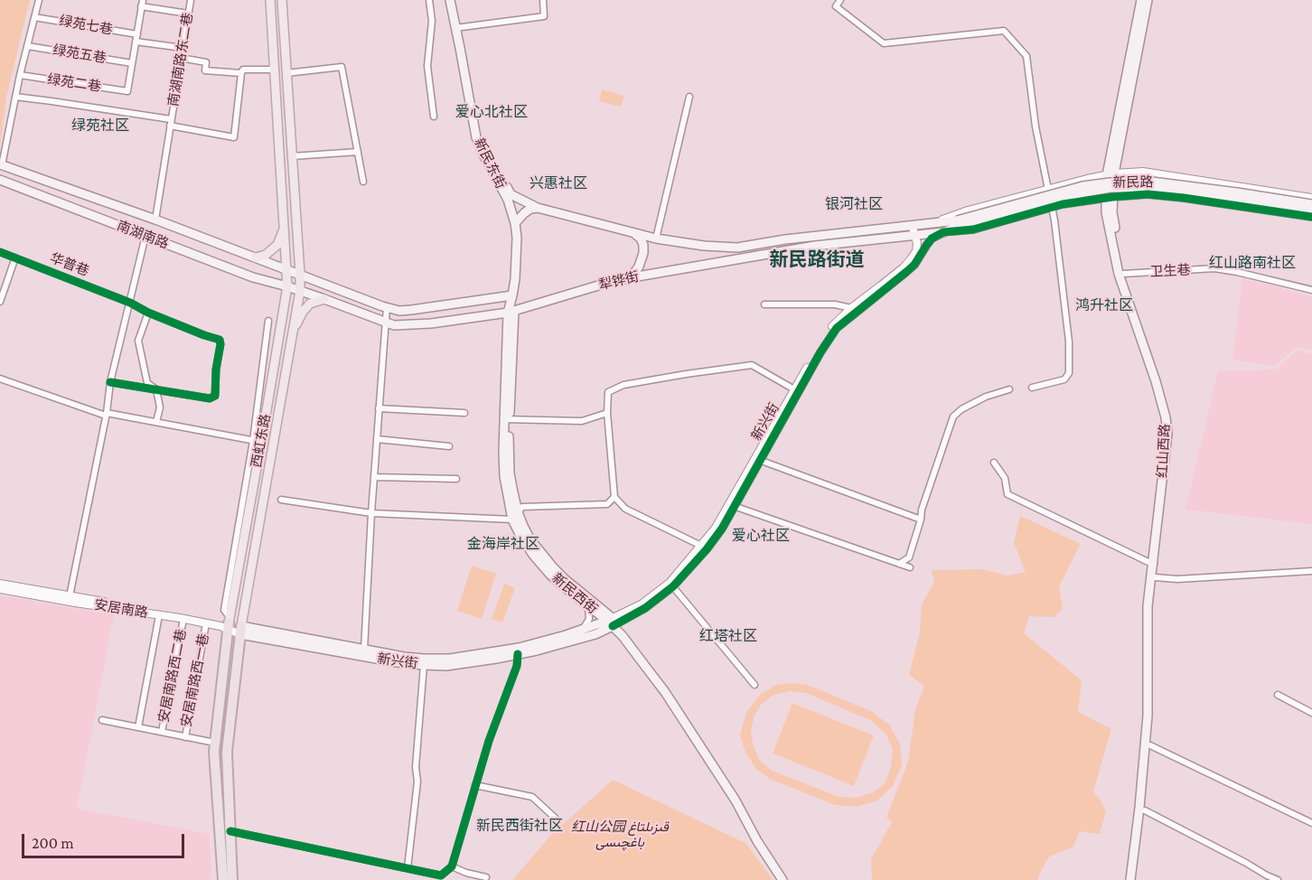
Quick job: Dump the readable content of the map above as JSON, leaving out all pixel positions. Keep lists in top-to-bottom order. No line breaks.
{"streets":{"highway":["西虹东路"],"main road":["新民东街","新民路","南湖南路","犁铧街","新兴街","红山西路","新民西街"],"street":["绿苑七巷","绿苑五巷","南湖南路东二巷","绿苑二巷","华普巷","卫生巷","安居南路","安居南路西二巷","安居南路西一巷"]},"crossings":[["绿苑七巷","南湖南路东二巷"],["绿苑五巷","绿苑二巷"],["南湖南路东二巷","南湖南路"],["新民东街","新民西街"],["新民路","犁铧街"],["南湖南路","犁铧街"],["南湖南路","西虹东路"],["卫生巷","红山西路"],["犁铧街","新兴街"],["犁铧街","西虹东路"],["犁铧街","新民西街"],["新兴街","西虹东路"],["新兴街","新民西街"],["新兴街","安居南路"],["西虹东路","安居南路"],["安居南路","安居南路西二巷"],["安居南路","安居南路西一巷"]],"districts":["爱心北社区","绿苑社区","兴惠社区","银河社区","新民路街道","红山路南社区","鸿升社区","爱心社区","金海岸社区","红塔社区","新民西街社区"],"parks":["红山公园 قىزىلتاغ باغچىسى"],"scale_bar":"200 m"}
